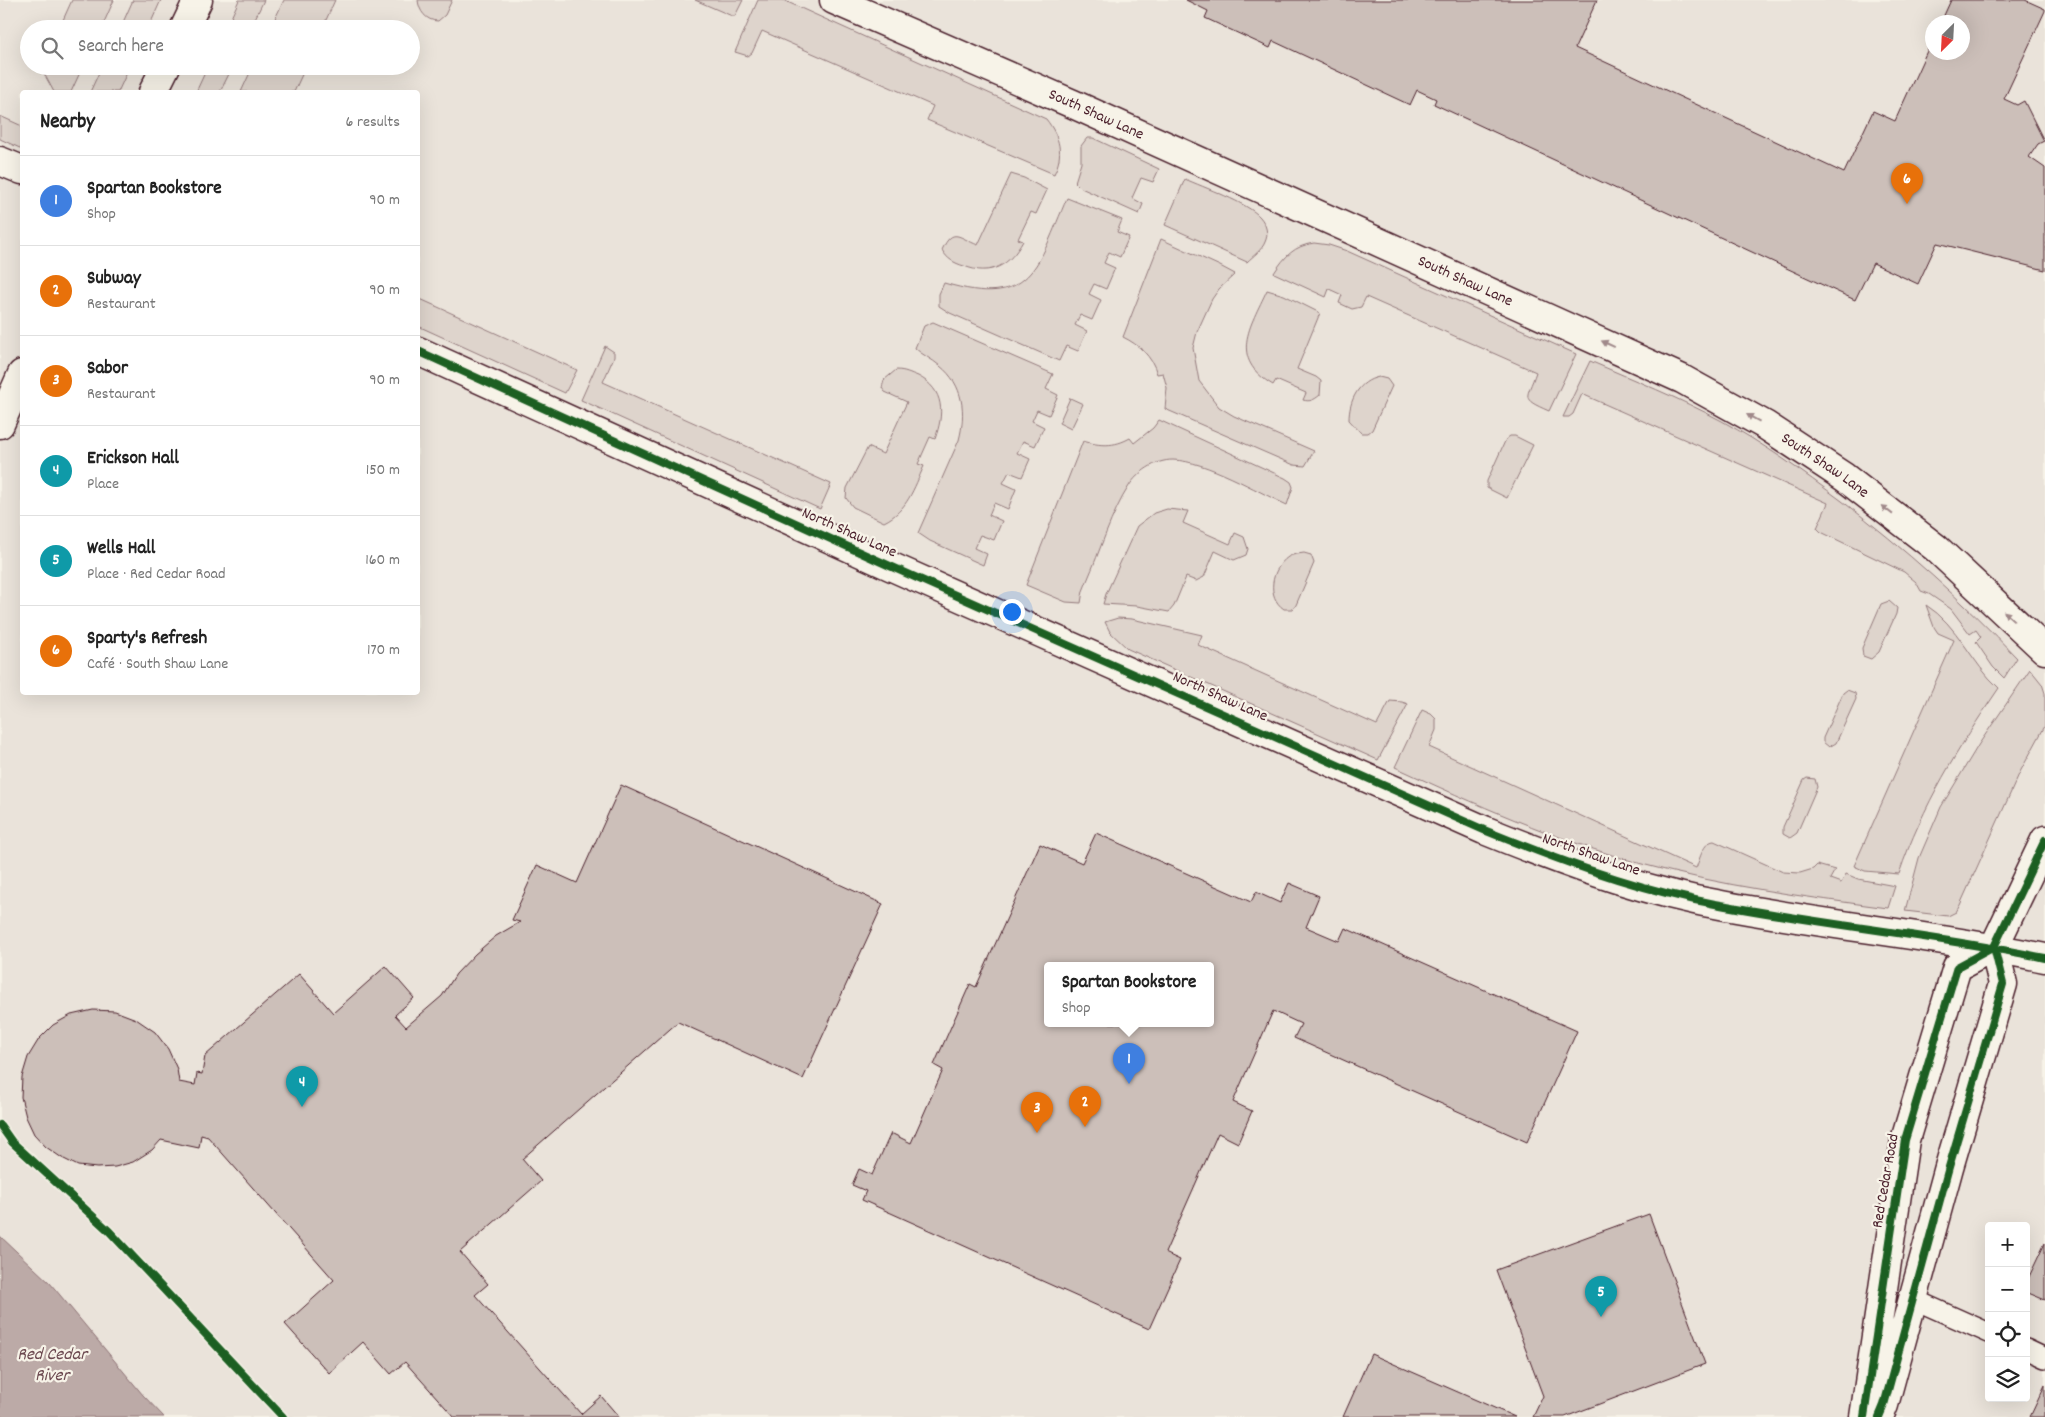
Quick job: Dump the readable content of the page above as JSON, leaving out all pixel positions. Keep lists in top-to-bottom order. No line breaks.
{"streets":{"street":["South Shaw Lane","North Shaw Lane","Red Cedar Road"]},"crossings":[["North Shaw Lane","Red Cedar Road"]],"one_way":["South Shaw Lane"],"water":["Red Cedar River"],"north":"bottom left","page":{"search":"Search here","heading":["Nearby","6 results"],"list":[{"mark":"1","name":"Spartan Bookstore","note":"Shop","value":"90 m"},{"mark":"2","name":"Subway","note":"Restaurant","value":"90 m"},{"mark":"3","name":"Sabor","note":"Restaurant","value":"90 m"},{"mark":"4","name":"Erickson Hall","note":"Place","value":"150 m"},{"mark":"5","name":"Wells Hall","note":"Place · Red Cedar Road","value":"160 m"},{"mark":"6","name":"Sparty's Refresh","note":"Café · South Shaw Lane","value":"170 m"}],"pins":["6","1","4","2","3","5"],"popup":["Spartan Bookstore","Shop"],"map_buttons":["+","−"]}}
